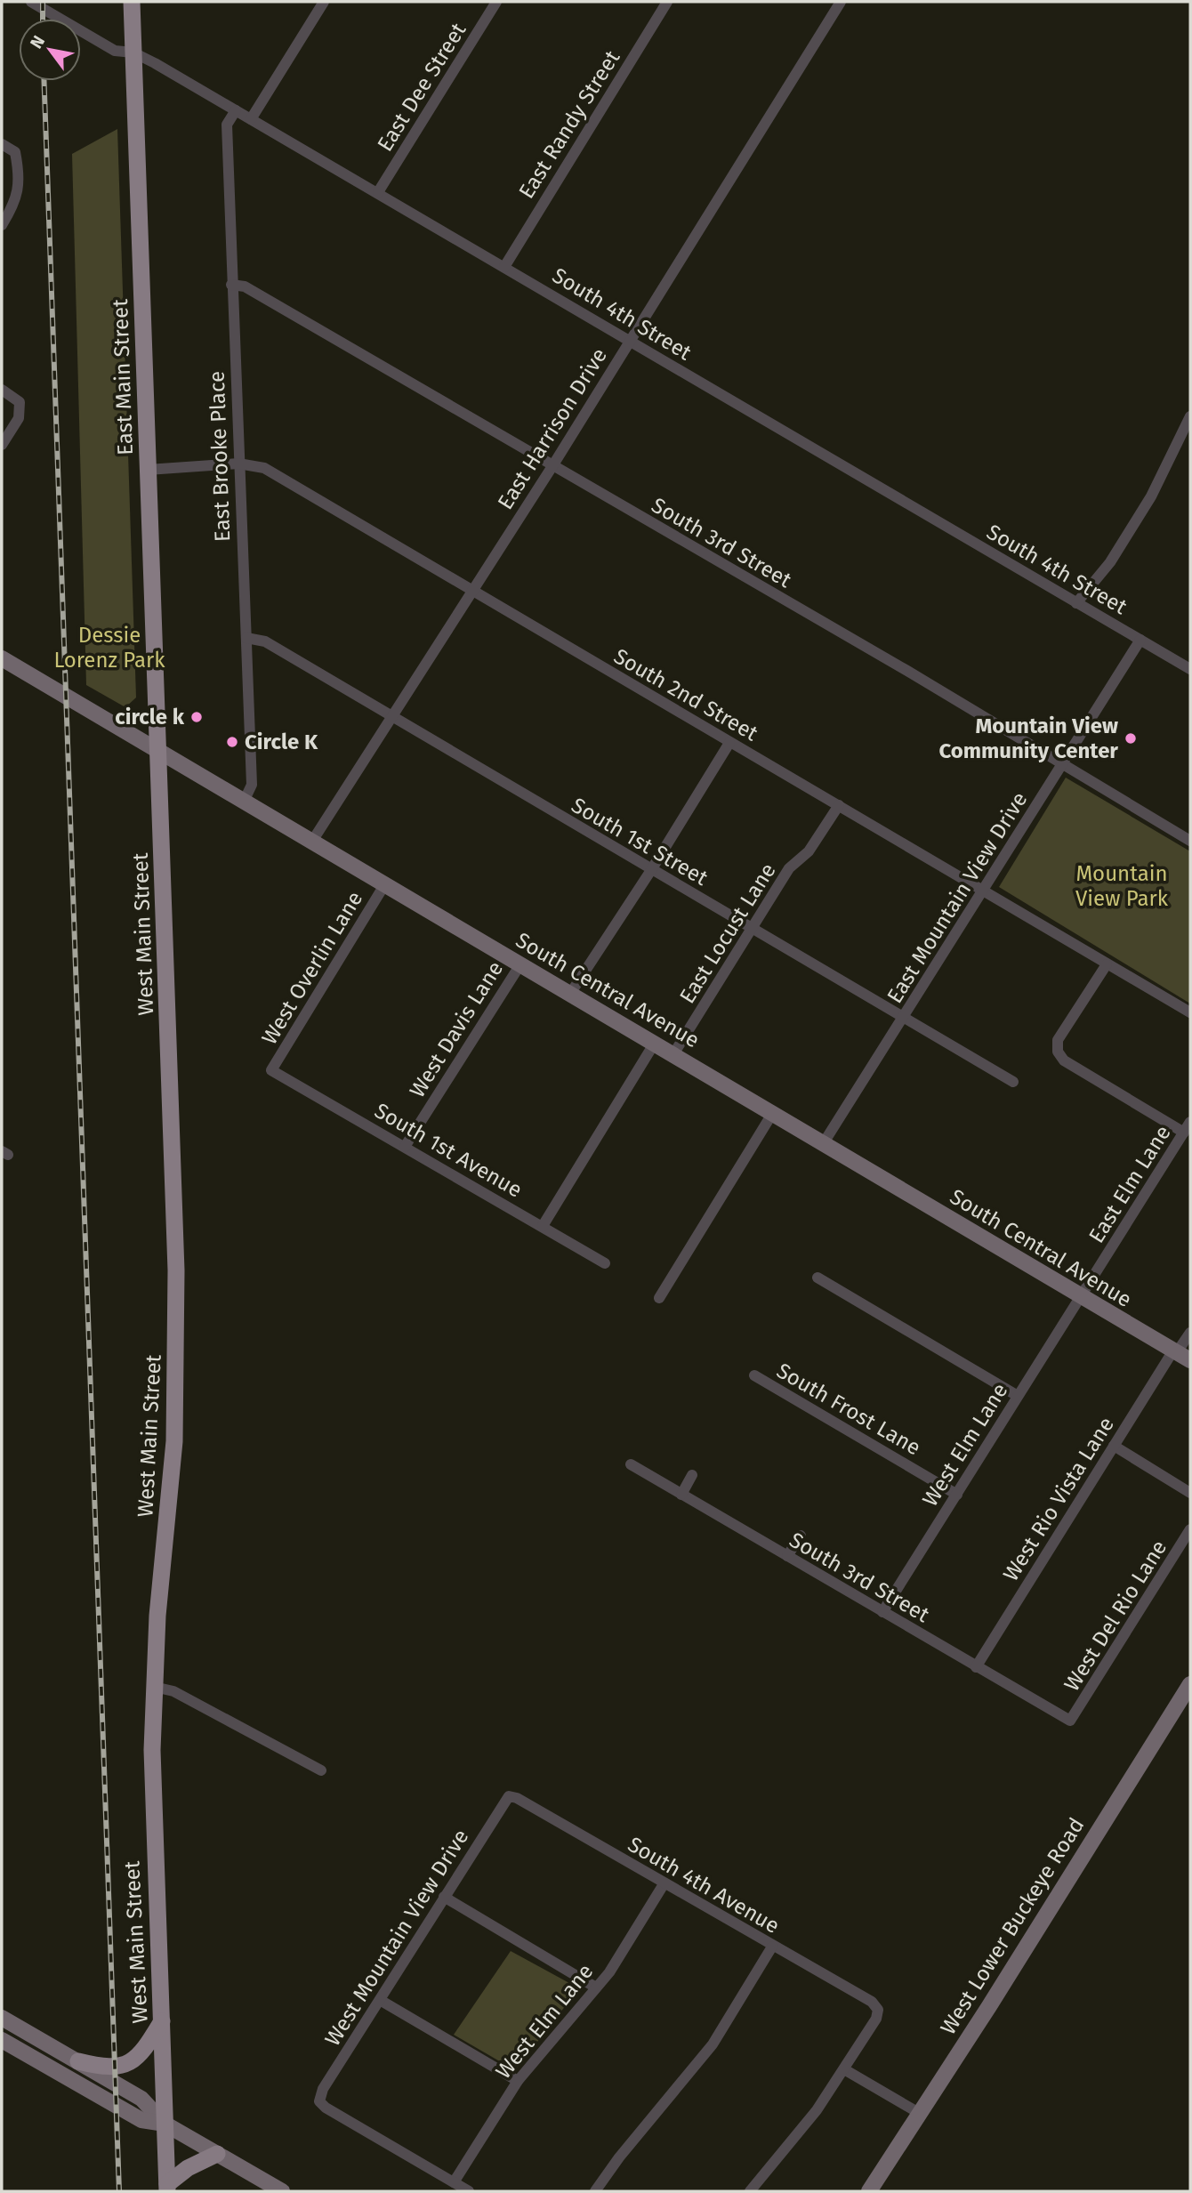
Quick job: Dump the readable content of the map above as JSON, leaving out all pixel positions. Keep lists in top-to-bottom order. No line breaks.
{"streets":{"main road":["East Main Street","West Main Street"],"street":["East Dee Street","East Randy Street","South 4th Street","East Harrison Drive","East Brooke Place","South 3rd Street","South 2nd Street","South 1st Street","East Mountain View Drive","East Locust Lane","West Overlin Lane","South Central Avenue","West Davis Lane","South 1st Avenue","East Elm Lane","South Frost Lane","West Elm Lane","West Rio Vista Lane","West Del Rio Lane","South 4th Avenue","West Lower Buckeye Road","West Mountain View Drive"]},"crossings":[["East Dee Street","South 4th Street"],["East Randy Street","South 4th Street"],["South 4th Street","East Main Street"],["South 4th Street","East Harrison Drive"],["South 4th Street","East Brooke Place"],["South 4th Street","East Mountain View Drive"],["East Main Street","South 2nd Street"],["East Main Street","West Main Street"],["East Main Street","South Central Avenue"],["East Harrison Drive","South 3rd Street"],["East Harrison Drive","South 2nd Street"],["East Harrison Drive","South 1st Street"],["East Harrison Drive","South Central Avenue"],["East Brooke Place","South 3rd Street"],["East Brooke Place","South 2nd Street"],["East Brooke Place","South 1st Street"],["East Brooke Place","South Central Avenue"],["South 3rd Street","East Mountain View Drive"],["South 3rd Street","West Elm Lane"],["South 3rd Street","West Rio Vista Lane"],["South 3rd Street","West Del Rio Lane"],["South 2nd Street","East Mountain View Drive"],["South 2nd Street","East Locust Lane"],["South 1st Street","East Mountain View Drive"],["South 1st Street","East Locust Lane"],["East Mountain View Drive","South Central Avenue"],["East Locust Lane","South Central Avenue"],["West Main Street","South Central Avenue"],["West Overlin Lane","South Central Avenue"],["West Overlin Lane","South 1st Avenue"],["South Central Avenue","West Davis Lane"],["South Central Avenue","East Elm Lane"],["South Central Avenue","West Elm Lane"],["South Central Avenue","West Rio Vista Lane"],["West Davis Lane","South 1st Avenue"],["East Elm Lane","West Elm Lane"],["South Frost Lane","West Elm Lane"],["West Elm Lane","South 4th Avenue"],["West Elm Lane","West Mountain View Drive"],["South 4th Avenue","West Mountain View Drive"]],"parks":["Dessie Lorenz Park","Mountain View Park"],"places":["circle k","Mountain View Community Center","Circle K"],"north":"top left"}
